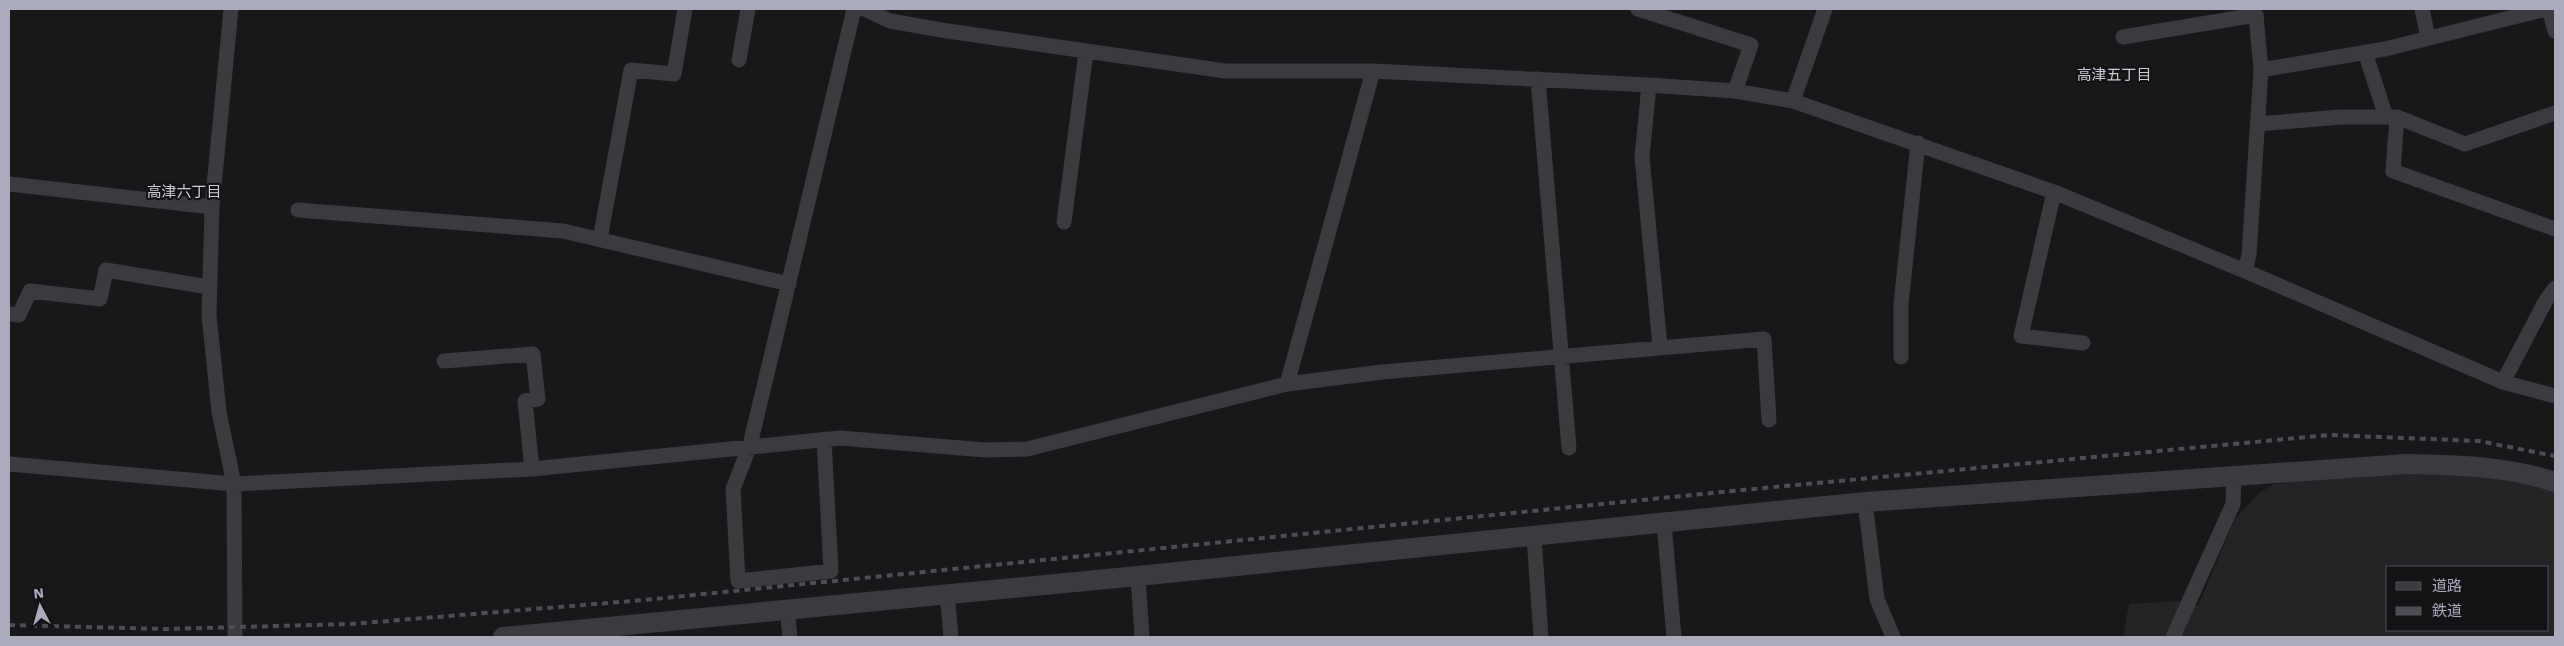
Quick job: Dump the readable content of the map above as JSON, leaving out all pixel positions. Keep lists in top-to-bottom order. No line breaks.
{"districts":["高津五丁目","高津六丁目"],"legend":["道路","鉄道"],"north":"top"}
